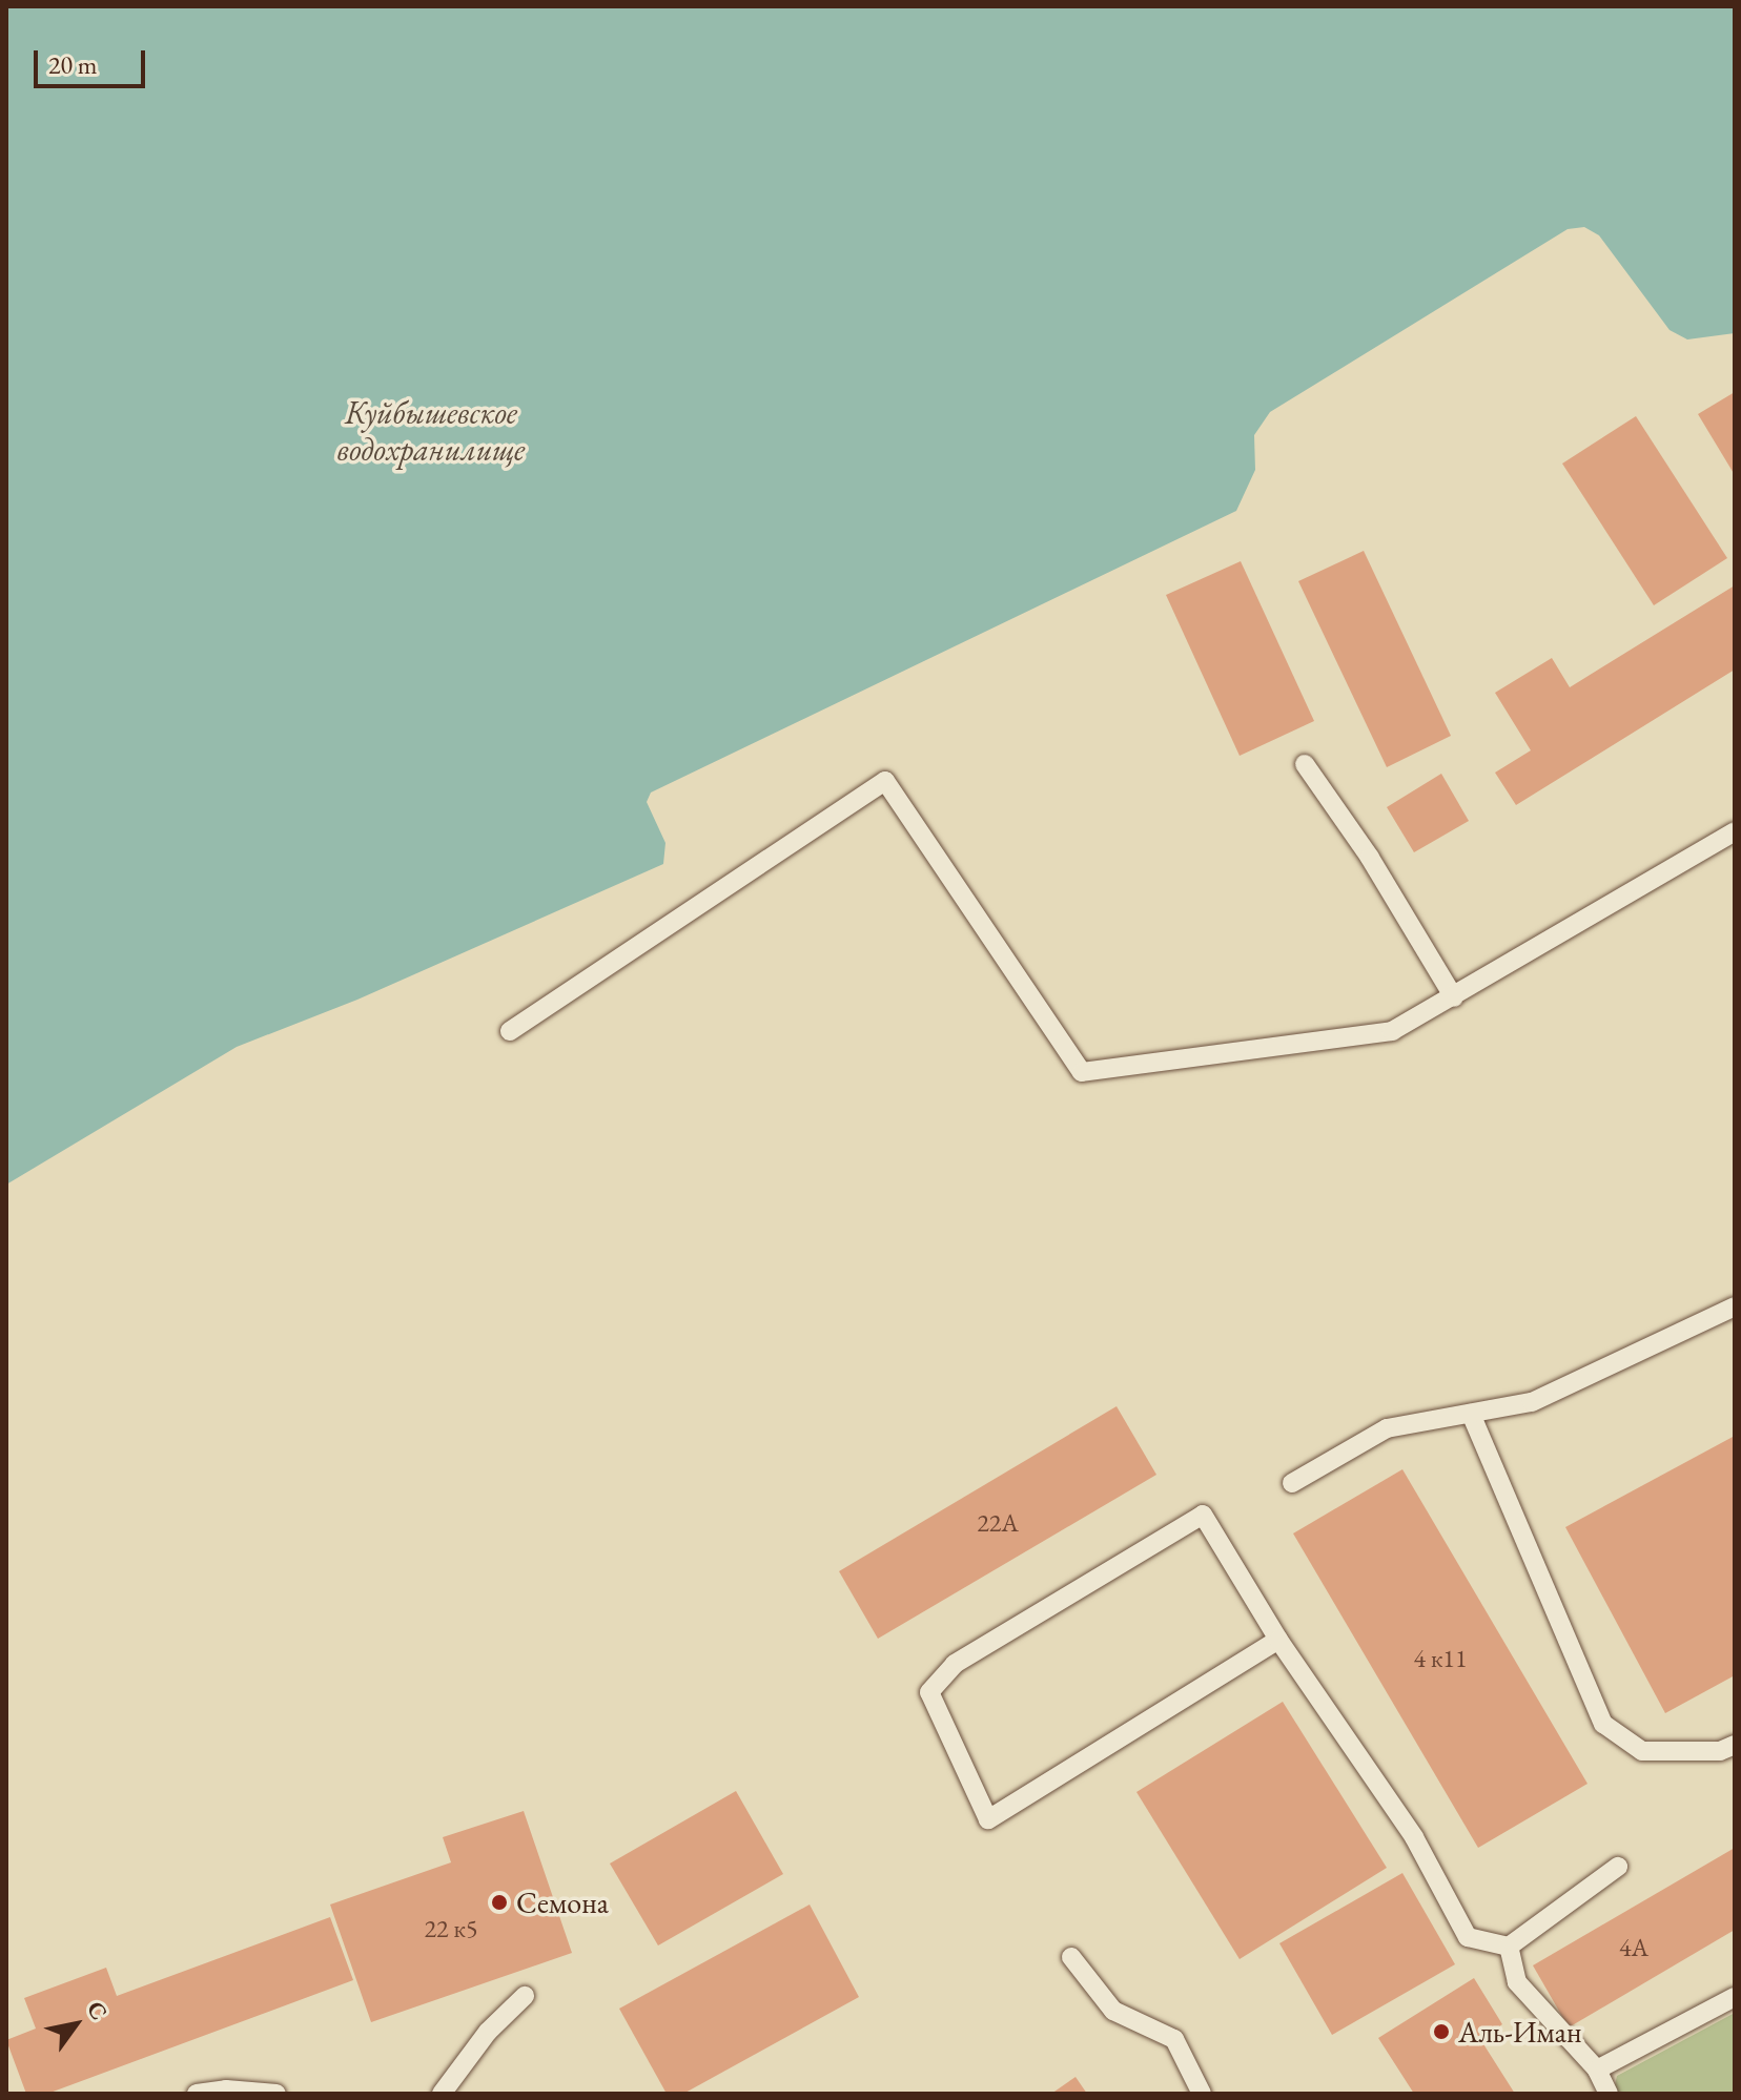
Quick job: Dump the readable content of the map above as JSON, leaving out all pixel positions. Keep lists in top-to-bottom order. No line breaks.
{"water":["Куйбышевское водохранилище"],"places":["Семона","Аль-Иман"],"house_numbers":["22А","4 к11","22 к5","4А"],"scale_bar":"20 m","north":"top right"}
